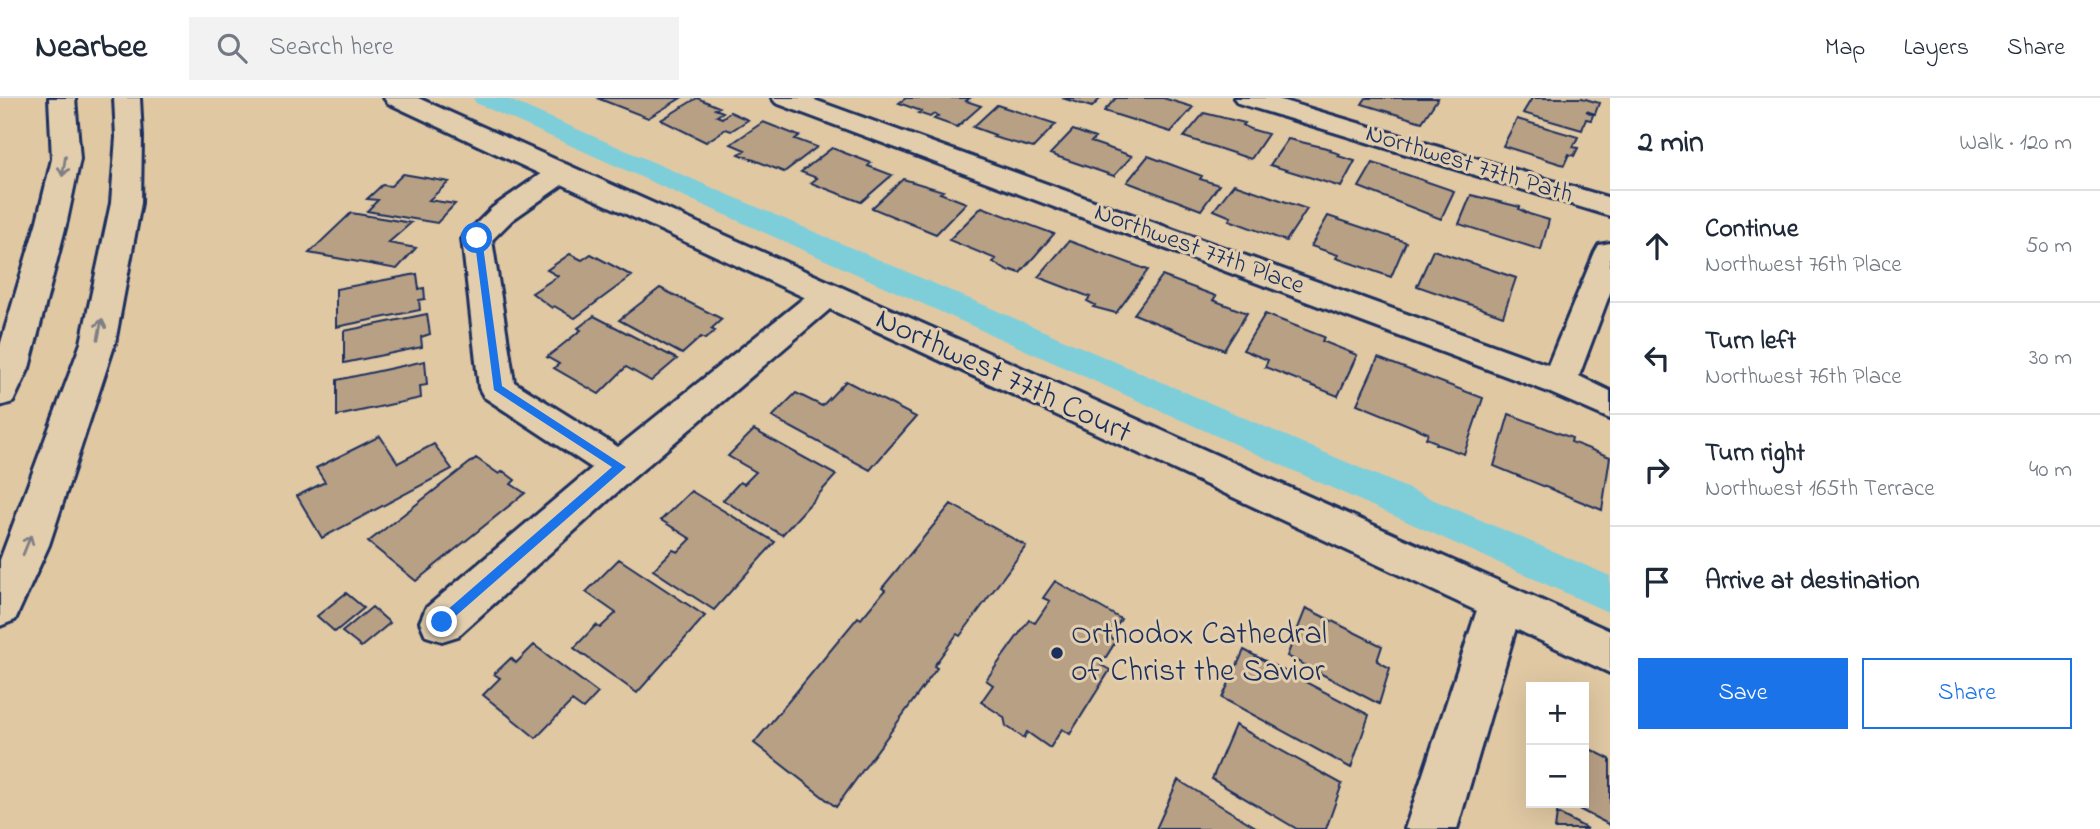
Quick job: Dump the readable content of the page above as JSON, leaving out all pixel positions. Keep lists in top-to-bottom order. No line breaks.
{"streets":{"main road":["Northwest 77th Path","Northwest 77th Place","Northwest 77th Court"]},"places":["Orthodox Cathedral of Christ the Savior"],"page":{"header":"Nearbee","search":"Search here","nav":["Map","Layers","Share"],"heading":["2 min","Walk · 120 m"],"list":[["Continue","Northwest 76th Place","50 m"],["Turn left","Northwest 76th Place","30 m"],["Turn right","Northwest 165th Terrace","40 m"],"Arrive at destination"],"buttons":["Save","Share"],"map_buttons":["+","−"]}}
